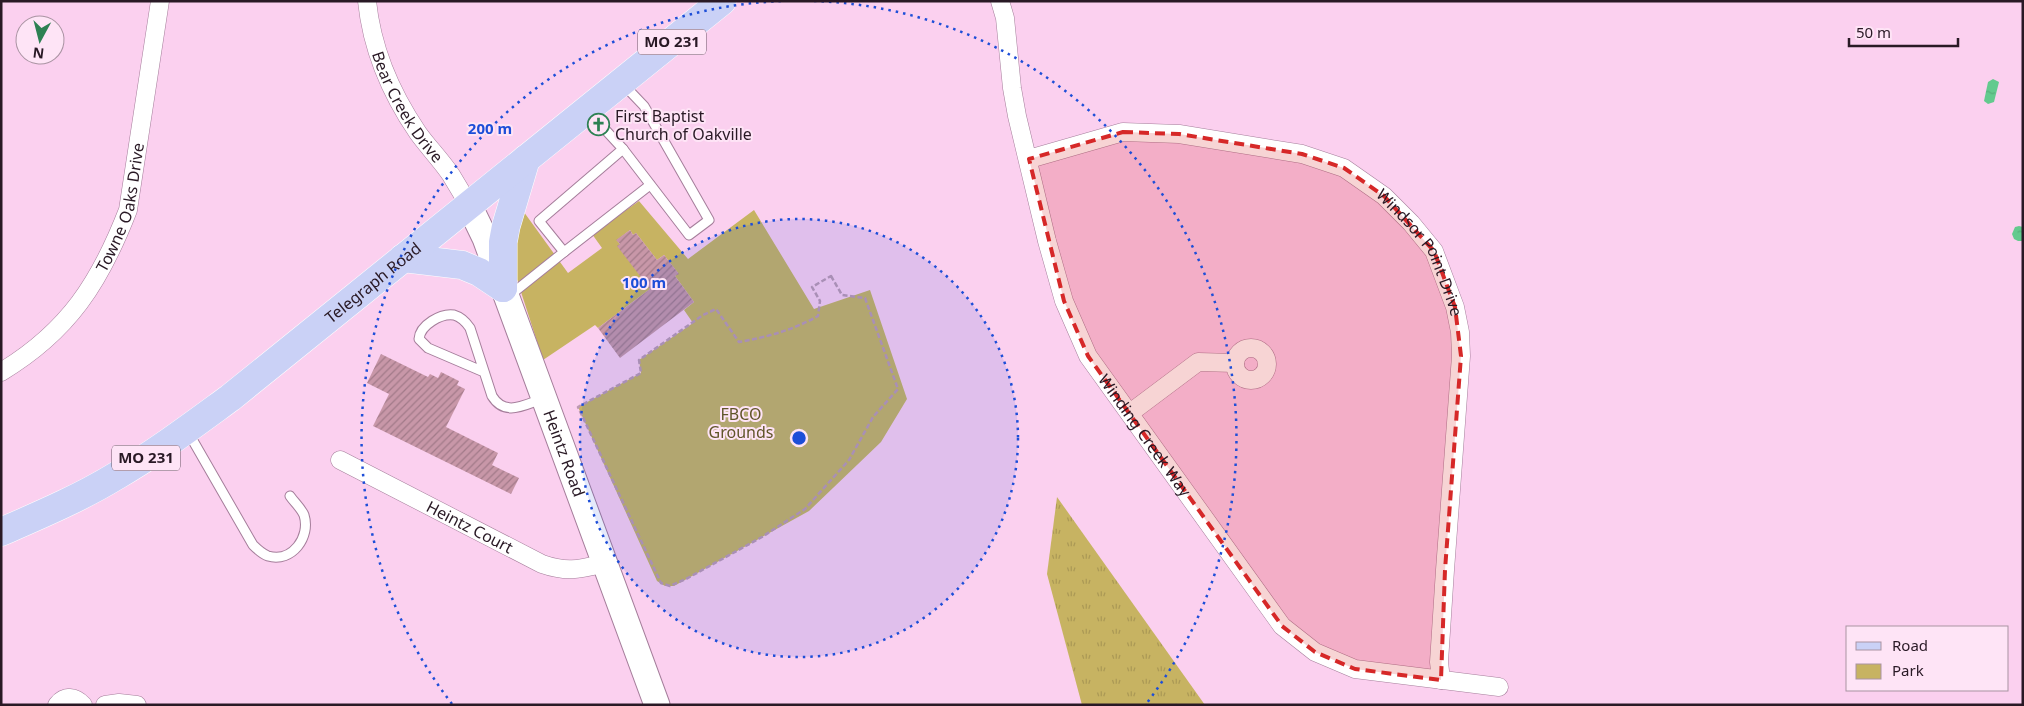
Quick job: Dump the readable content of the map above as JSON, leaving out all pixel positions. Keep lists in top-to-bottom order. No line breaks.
{"streets":{"main road":["MO 231","Telegraph Road"],"street":["Bear Creek Drive","Towne Oaks Drive","Windsor Point Drive","Winding Creek Way","Heintz Road","Heintz Court"]},"crossings":[["Bear Creek Drive","Telegraph Road"],["Bear Creek Drive","Heintz Road"],["Windsor Point Drive","Winding Creek Way"],["Telegraph Road","Heintz Road"],["Heintz Road","Heintz Court"]],"parks":["FBCO Grounds"],"places":{"church":["First Baptist Church of Oakville"]},"legend":["Road","Park"],"scale_bar":"50 m","north":"bottom","rings":["200 m","100 m"]}
